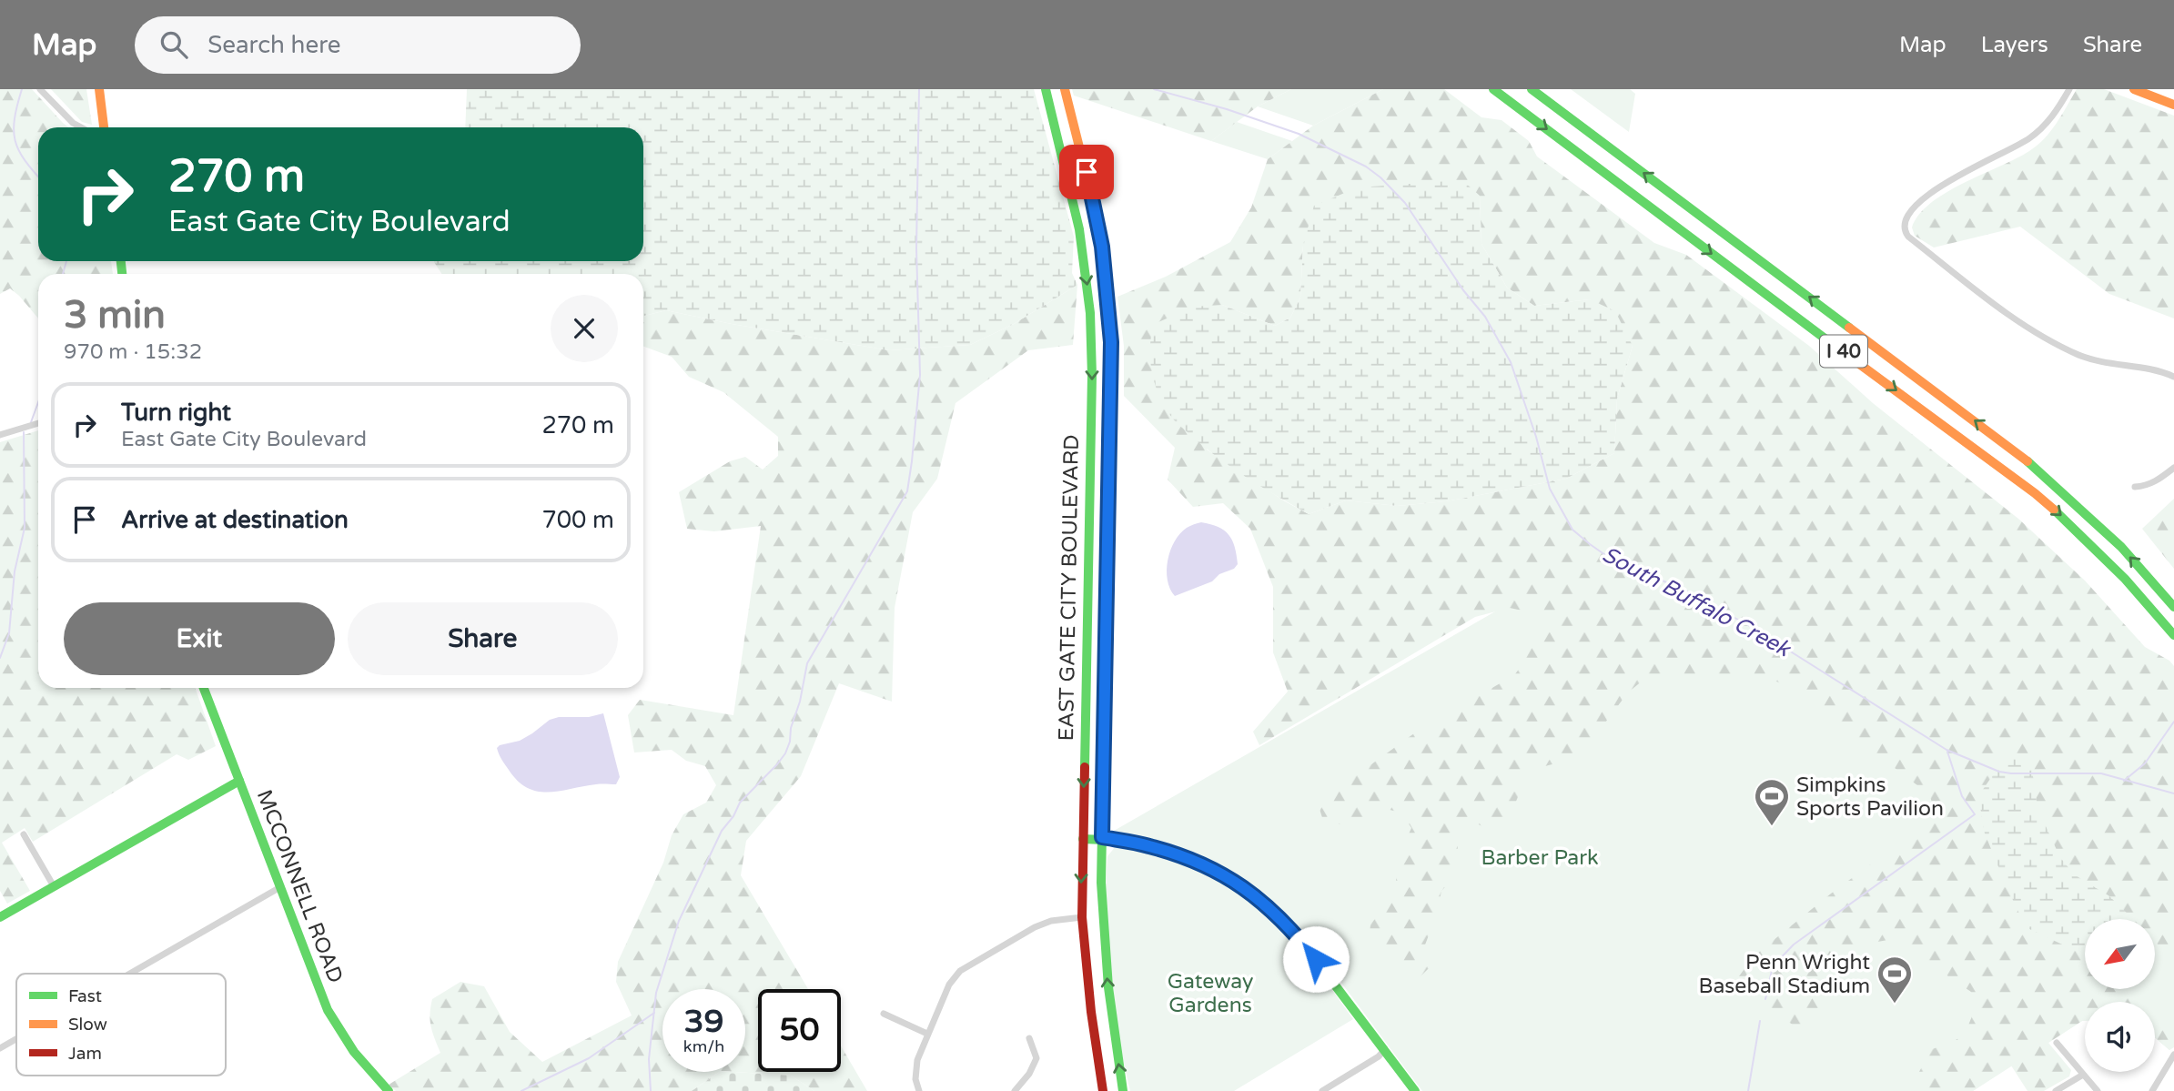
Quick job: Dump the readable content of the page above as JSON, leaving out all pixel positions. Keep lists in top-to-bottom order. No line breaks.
{"streets":{"main road":["I 40","EAST GATE CITY BOULEVARD","MCCONNELL ROAD"]},"water":["South Buffalo Creek"],"parks":["Barber Park","Gateway Gardens"],"places":{"sports":["Simpkins Sports Pavilion","Penn Wright Baseball Stadium"]},"legend":["Fast","Slow","Jam"],"north":"bottom left","page":{"header":"Map","search":"Search here","nav":["Map","Layers","Share"],"turn":["270 m","East Gate City Boulevard"],"heading":["3 min","970 m · 15:32"],"list":[{"name":"Turn right","note":"East Gate City Boulevard","value":"270 m"},{"name":"Arrive at destination","value":"700 m"}],"buttons":["Exit","Share"],"speed":"39 km/h","limit":"50"}}
